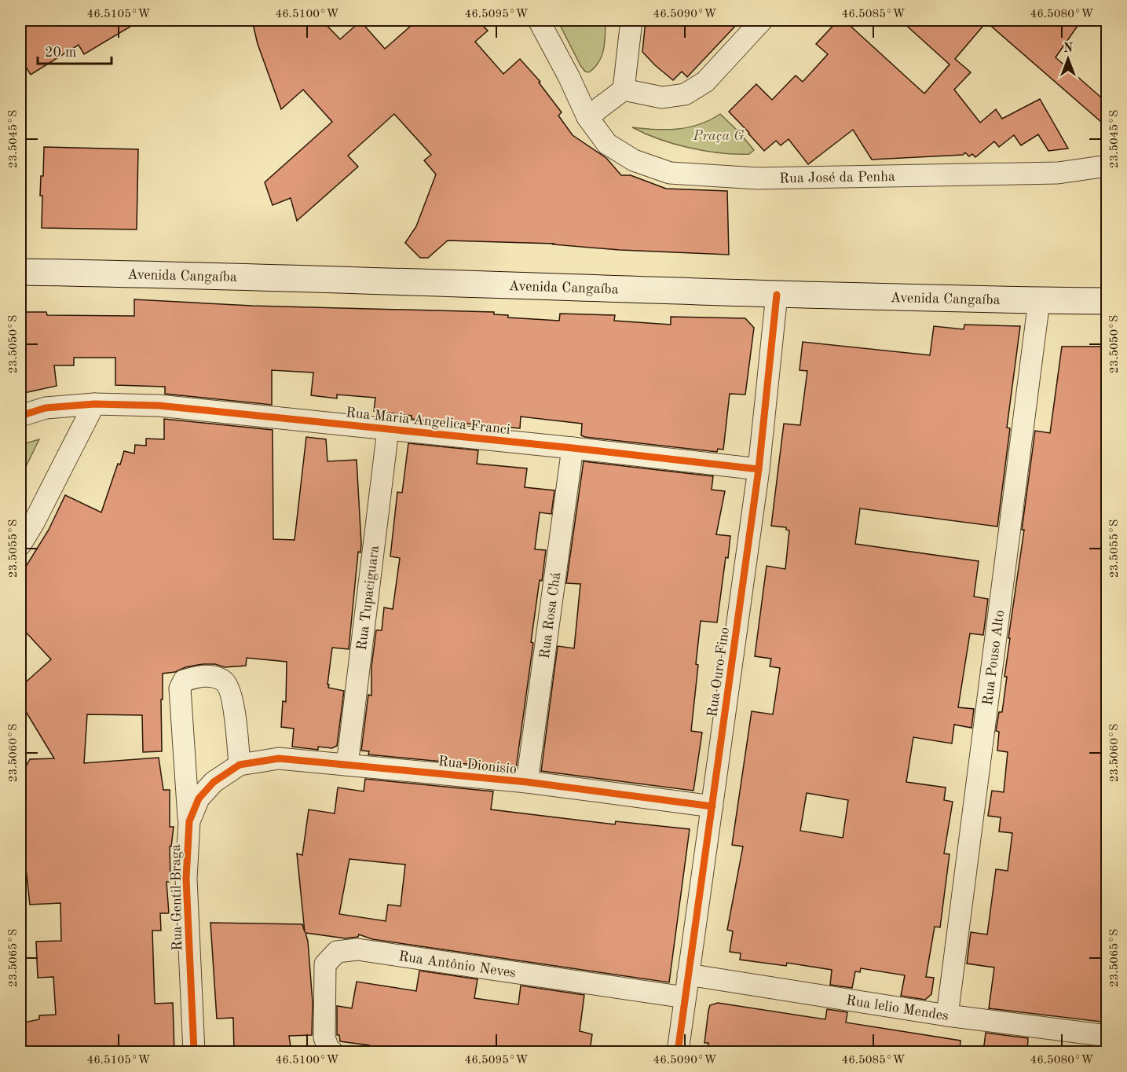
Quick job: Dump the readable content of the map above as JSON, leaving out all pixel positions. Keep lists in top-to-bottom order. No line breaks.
{"streets":{"main road":["Avenida Cangaíba"],"street":["Rua José da Penha","Rua Maria Angelica Franci","Rua Tupaciguara","Rua Rosa Chá","Rua Pouso Alto","Rua Ouro Fino","Rua Dionisio","Rua Gentil Braga","Rua Antônio Neves","Rua lelio Mendes"]},"crossings":[["Avenida Cangaíba","Rua Pouso Alto"],["Avenida Cangaíba","Rua Ouro Fino"],["Rua Maria Angelica Franci","Rua Tupaciguara"],["Rua Maria Angelica Franci","Rua Rosa Chá"],["Rua Maria Angelica Franci","Rua Ouro Fino"],["Rua Tupaciguara","Rua Dionisio"],["Rua Rosa Chá","Rua Dionisio"],["Rua Pouso Alto","Rua lelio Mendes"],["Rua Ouro Fino","Rua Dionisio"],["Rua Ouro Fino","Rua Antônio Neves"],["Rua Ouro Fino","Rua lelio Mendes"],["Rua Dionisio","Rua Gentil Braga"]],"parks":["Praça G"],"scale_bar":"20 m","north":"top","coordinates":["46.5105°W","46.5100°W","46.5095°W","46.5090°W","46.5085°W","46.5080°W","23.5045°S","23.5050°S","23.5055°S","23.5060°S","23.5065°S"]}
